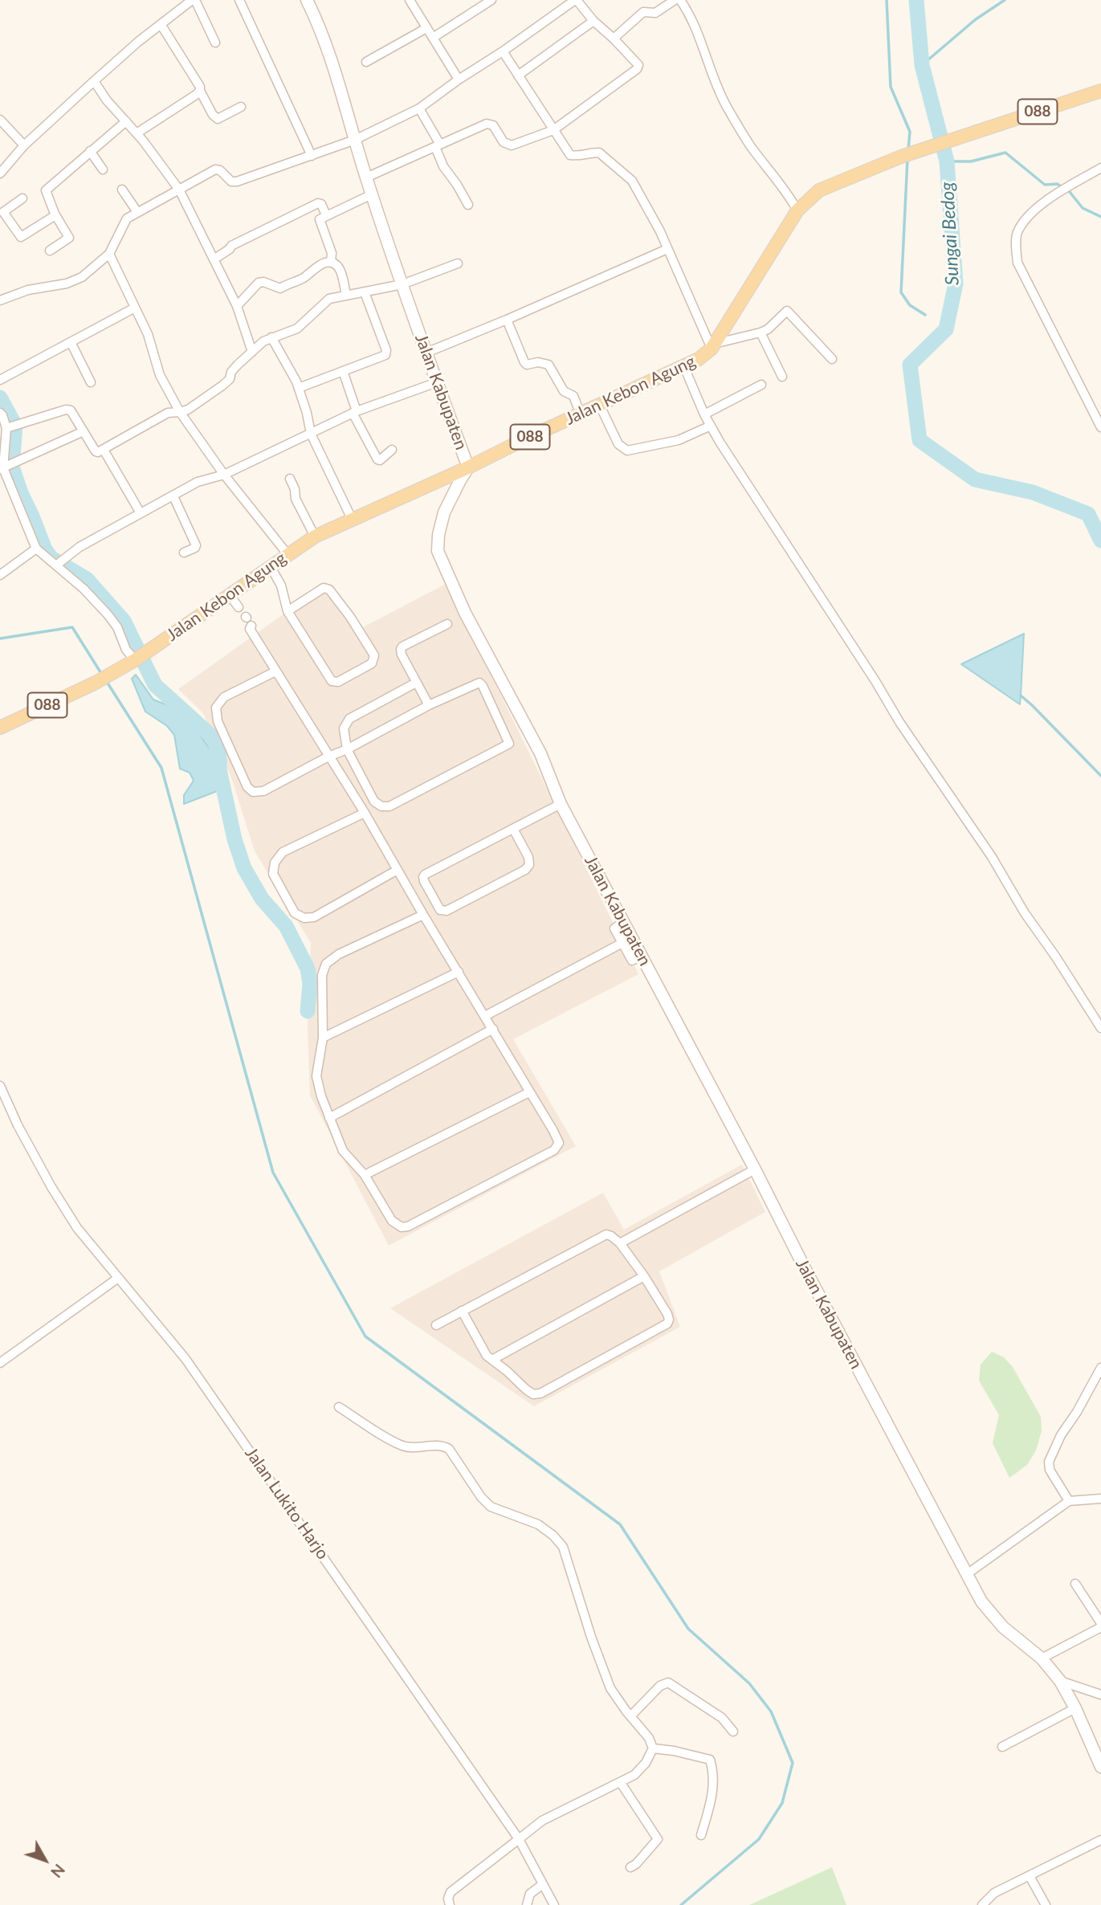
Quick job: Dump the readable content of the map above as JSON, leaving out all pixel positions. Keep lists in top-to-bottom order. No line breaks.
{"streets":{"main road":["088","Jalan Kebon Agung","Jalan Kabupaten"],"street":["Jalan Lukito Harjo"]},"crossings":[["Jalan Kebon Agung","Jalan Kabupaten"]],"water":["Sungai Bedog"],"north":"bottom right"}
